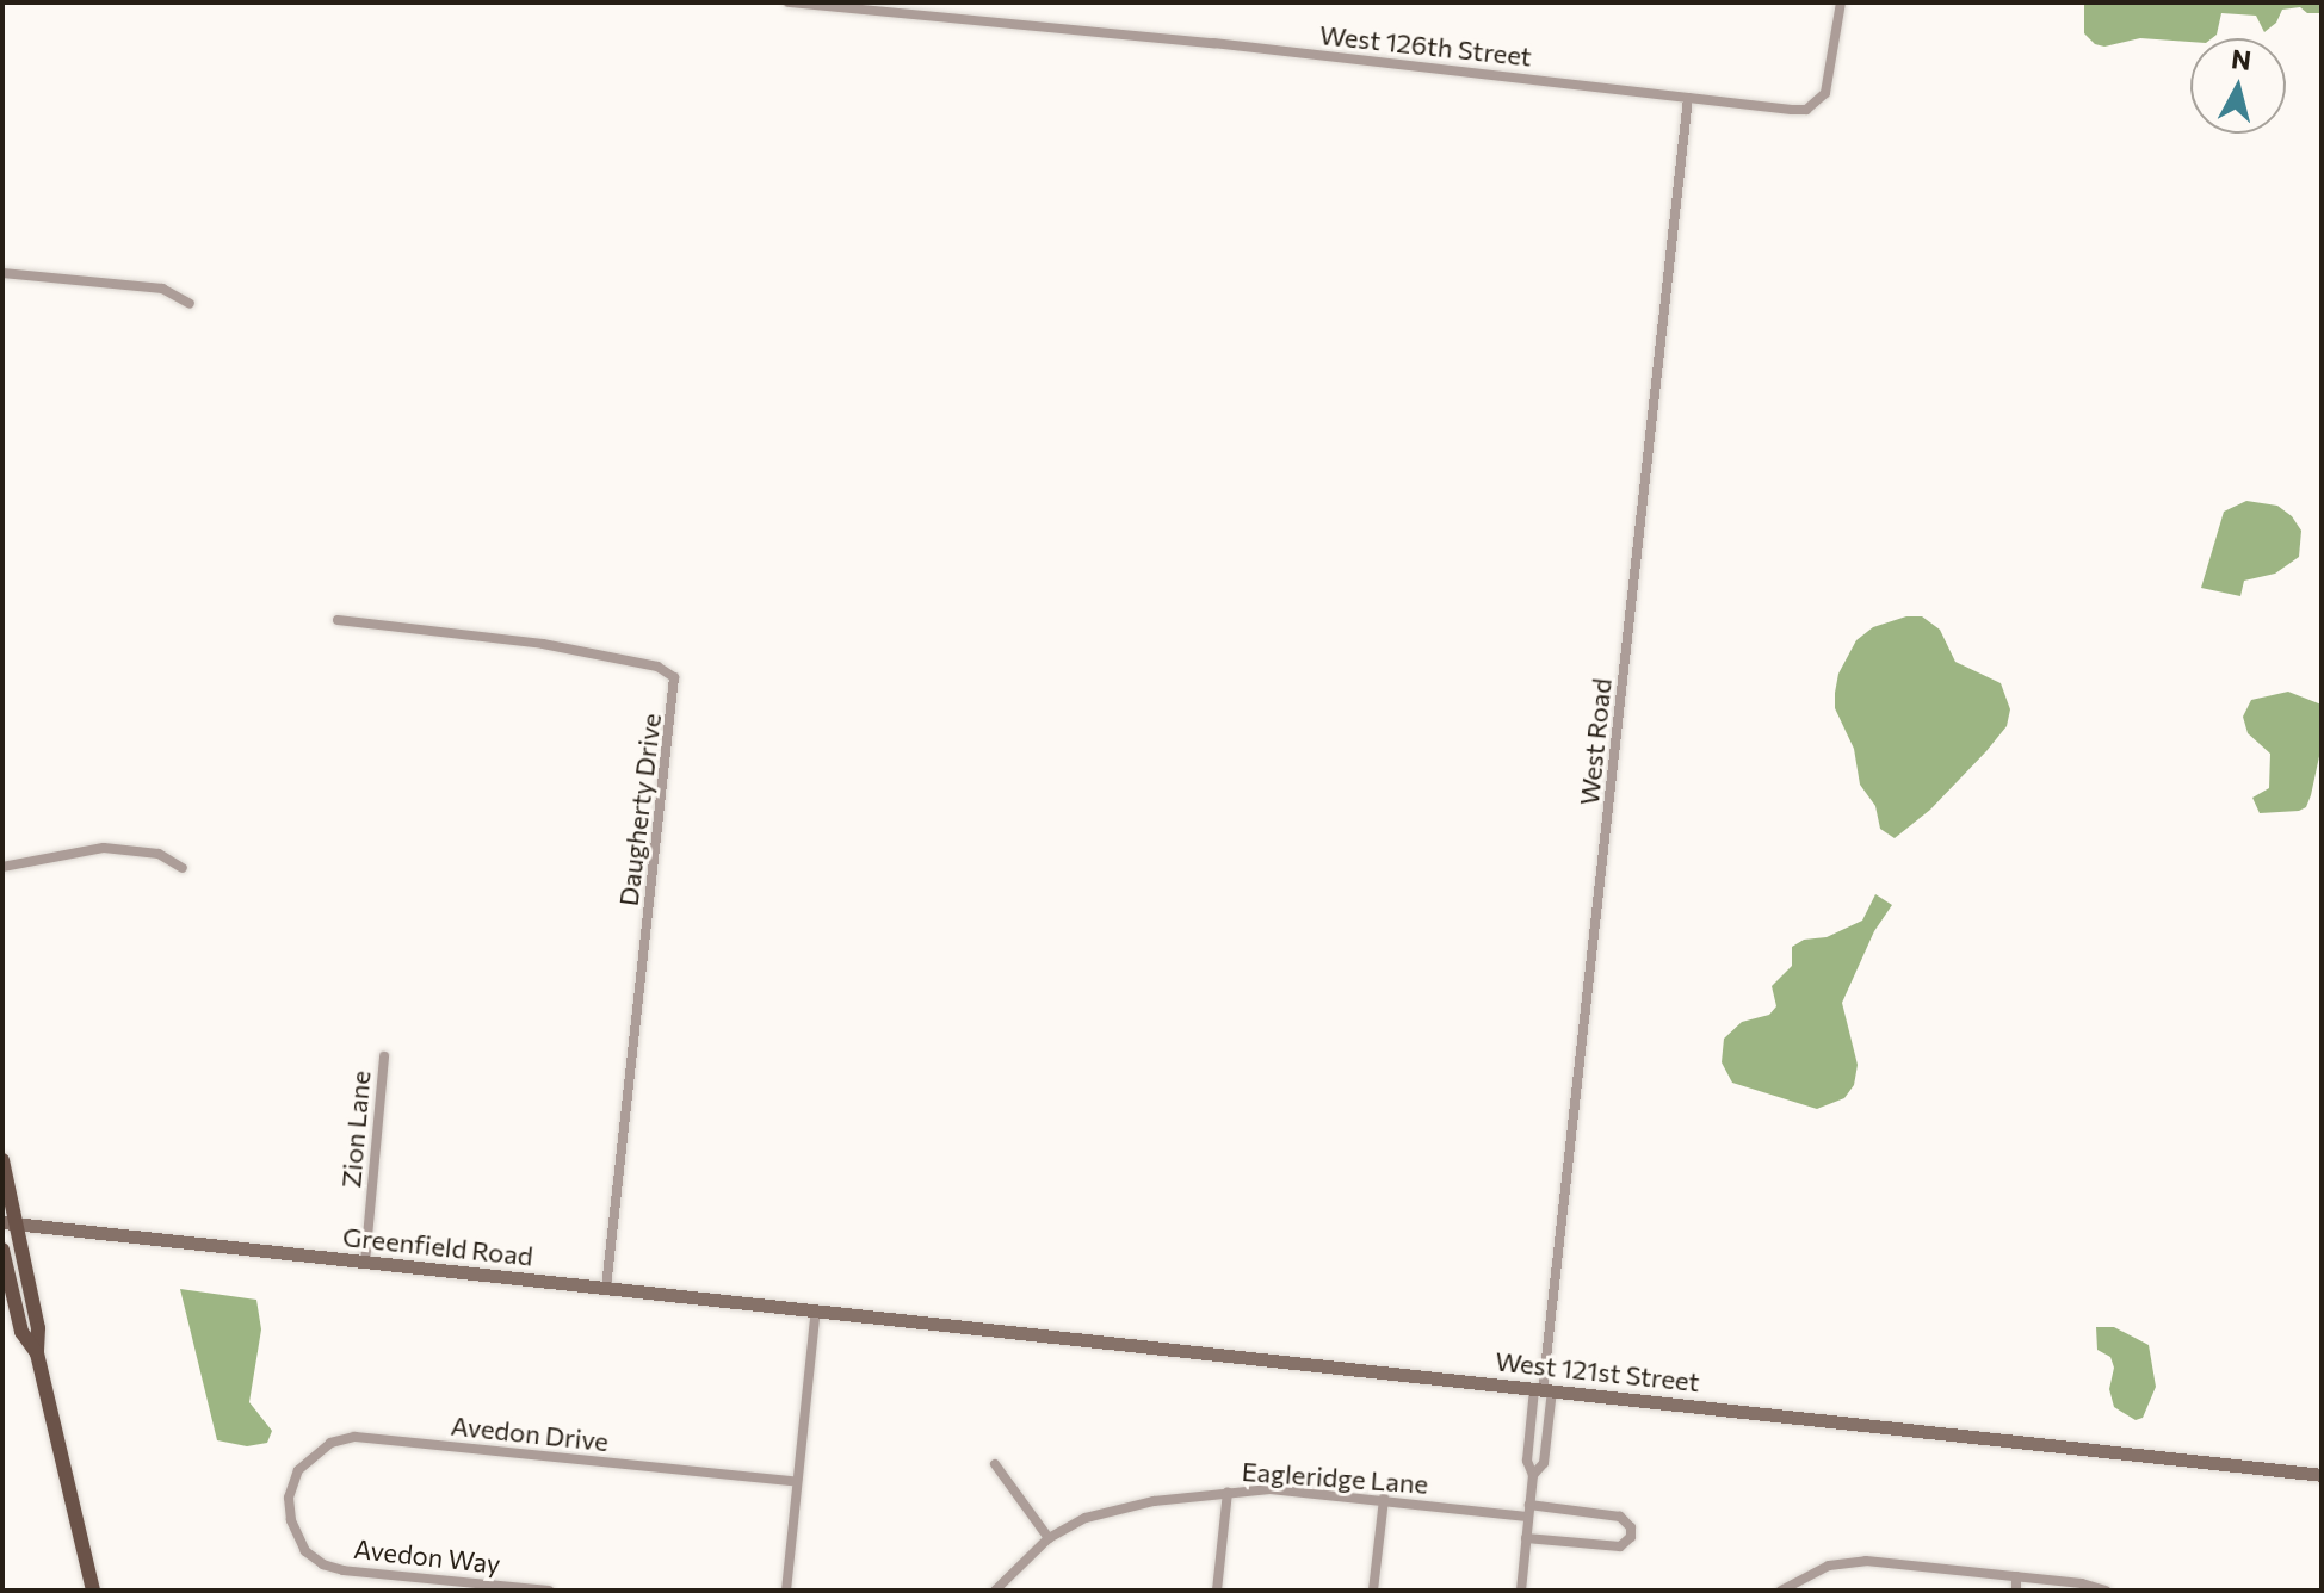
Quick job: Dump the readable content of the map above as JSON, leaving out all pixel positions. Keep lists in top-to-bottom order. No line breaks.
{"streets":{"street":["West 126th Street","West Road","Daugherty Drive","Zion Lane","Greenfield Road","West 121st Street","Avedon Drive","Eagleridge Lane","Avedon Way"]},"crossings":[["West 126th Street","West Road"],["West Road","West 121st Street"],["West Road","Eagleridge Lane"],["Daugherty Drive","Greenfield Road"],["Zion Lane","Greenfield Road"],["Greenfield Road","West 121st Street"],["Avedon Drive","Avedon Way"]],"north":"top"}
